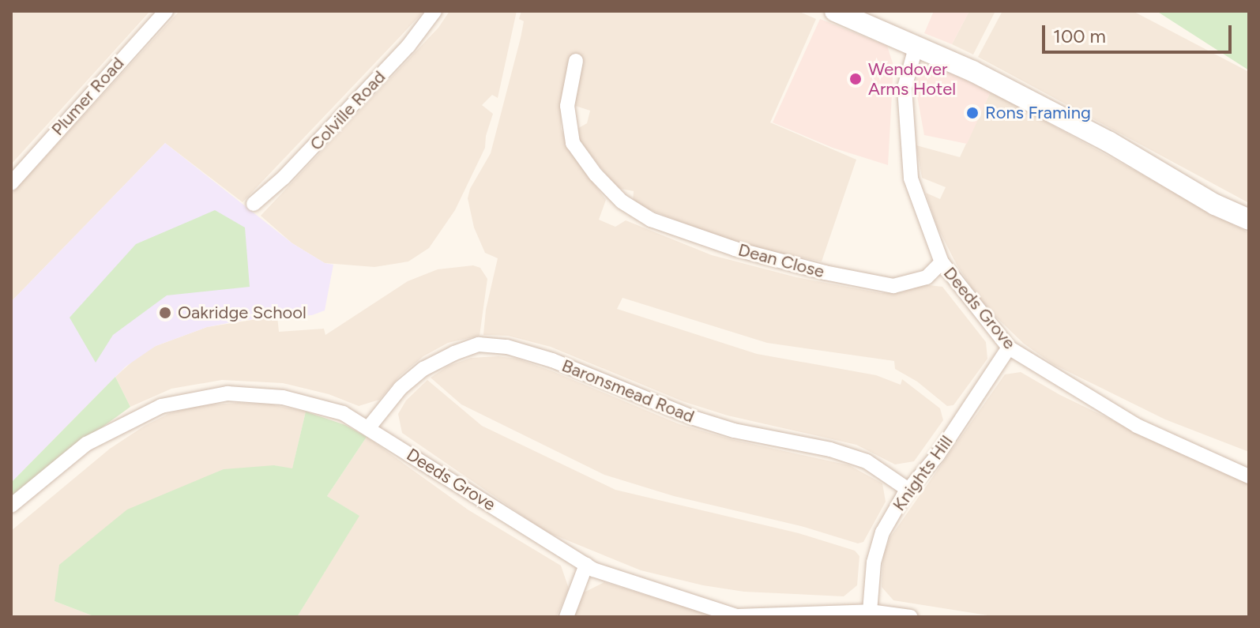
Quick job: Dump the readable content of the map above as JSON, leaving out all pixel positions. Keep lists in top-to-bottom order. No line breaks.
{"streets":{"street":["Plumer Road","Colville Road","Dean Close","Deeds Grove","Baronsmead Road","Knights Hill"]},"crossings":[["Dean Close","Deeds Grove"],["Deeds Grove","Baronsmead Road"],["Deeds Grove","Knights Hill"],["Baronsmead Road","Knights Hill"]],"places":["Wendover Arms Hotel","Rons Framing","Oakridge School"],"scale_bar":"100 m"}
